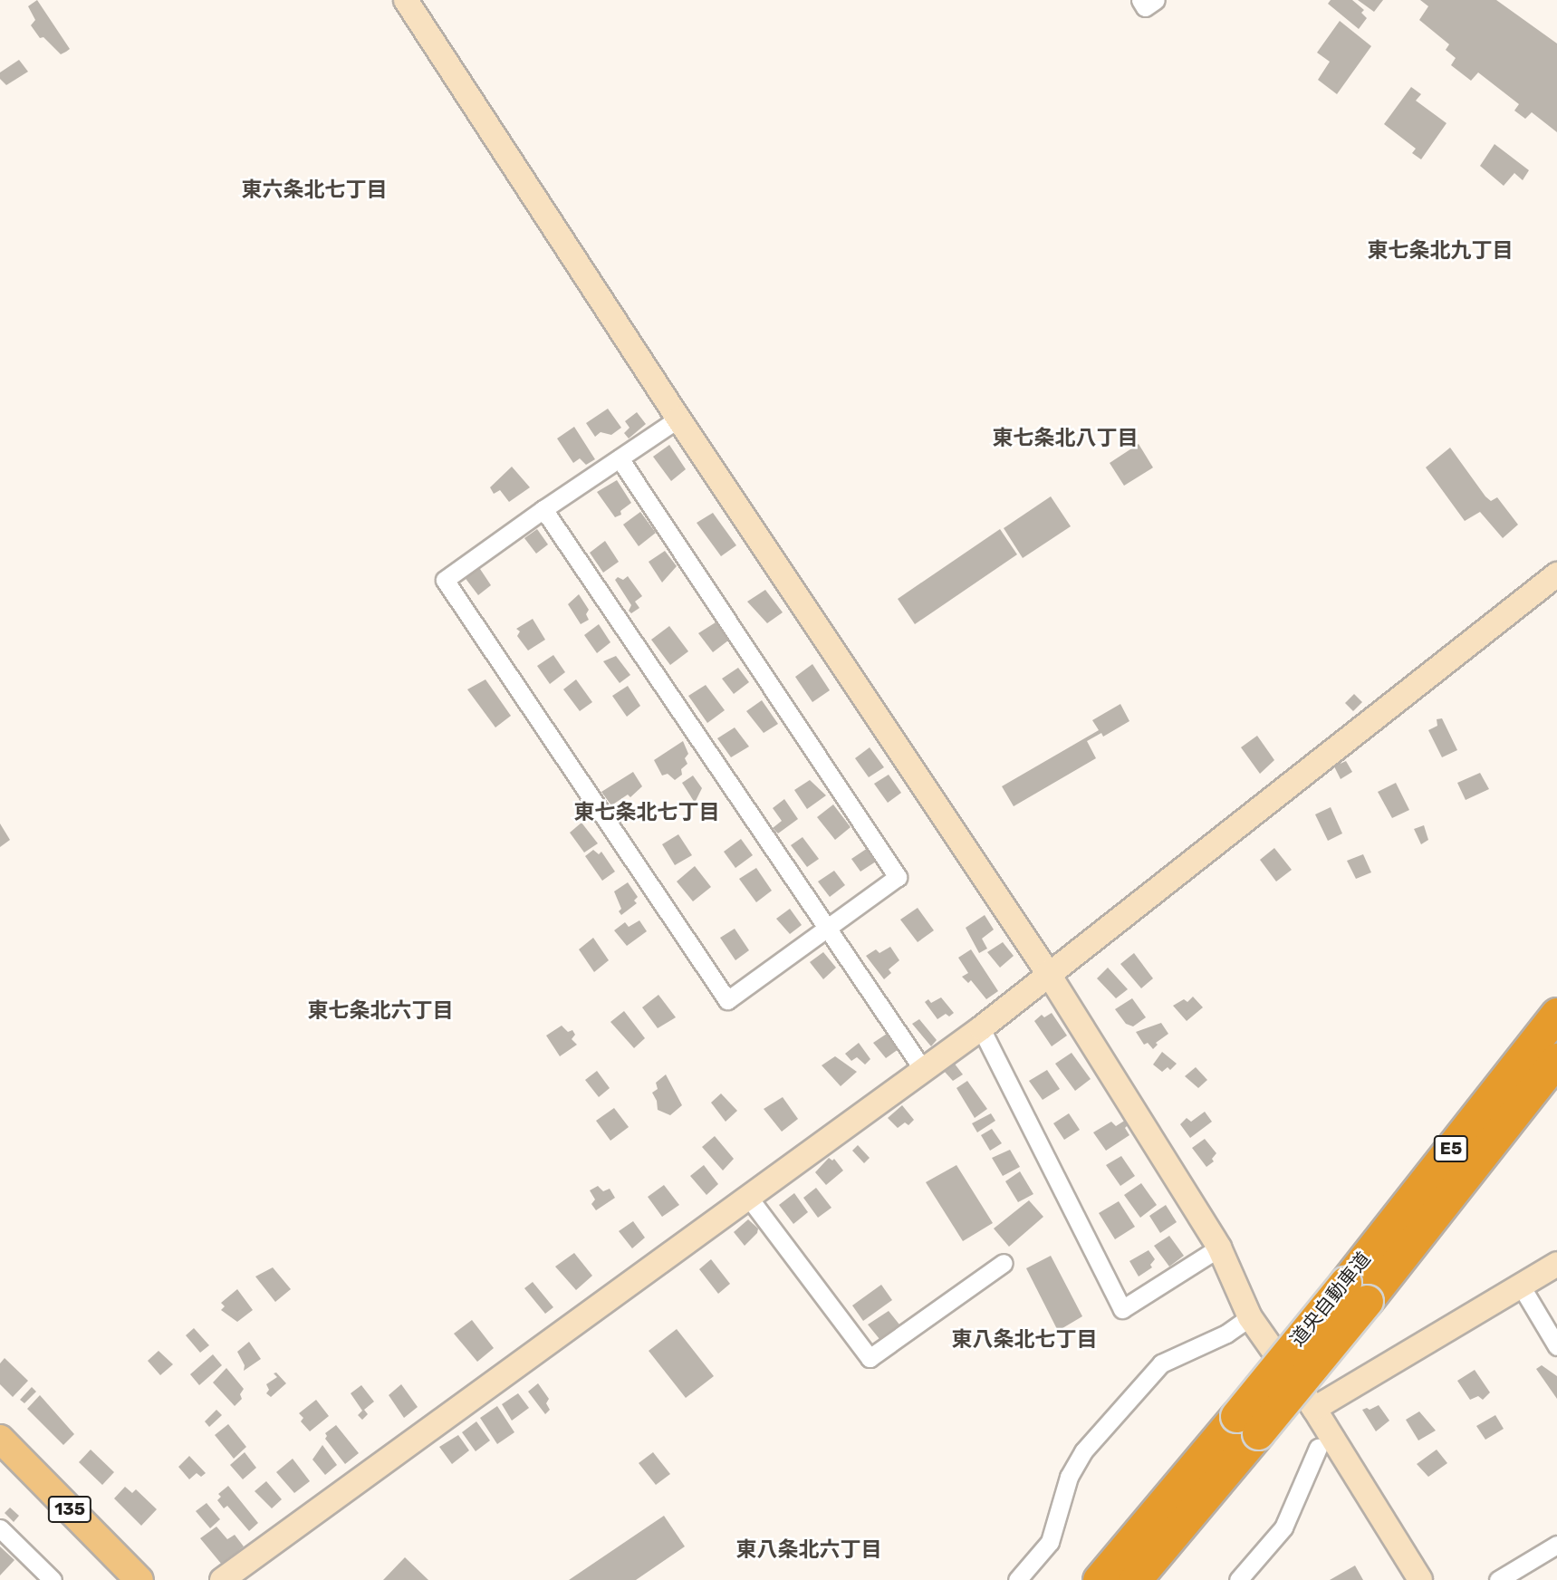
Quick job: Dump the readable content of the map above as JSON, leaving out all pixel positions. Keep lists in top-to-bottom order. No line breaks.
{"streets":{"highway":["E5","道央自動車道"],"main road":["135"]},"districts":["東六条北七丁目","東七条北九丁目","東七条北八丁目","東七条北七丁目","東七条北六丁目","東八条北七丁目","東八条北六丁目"]}
